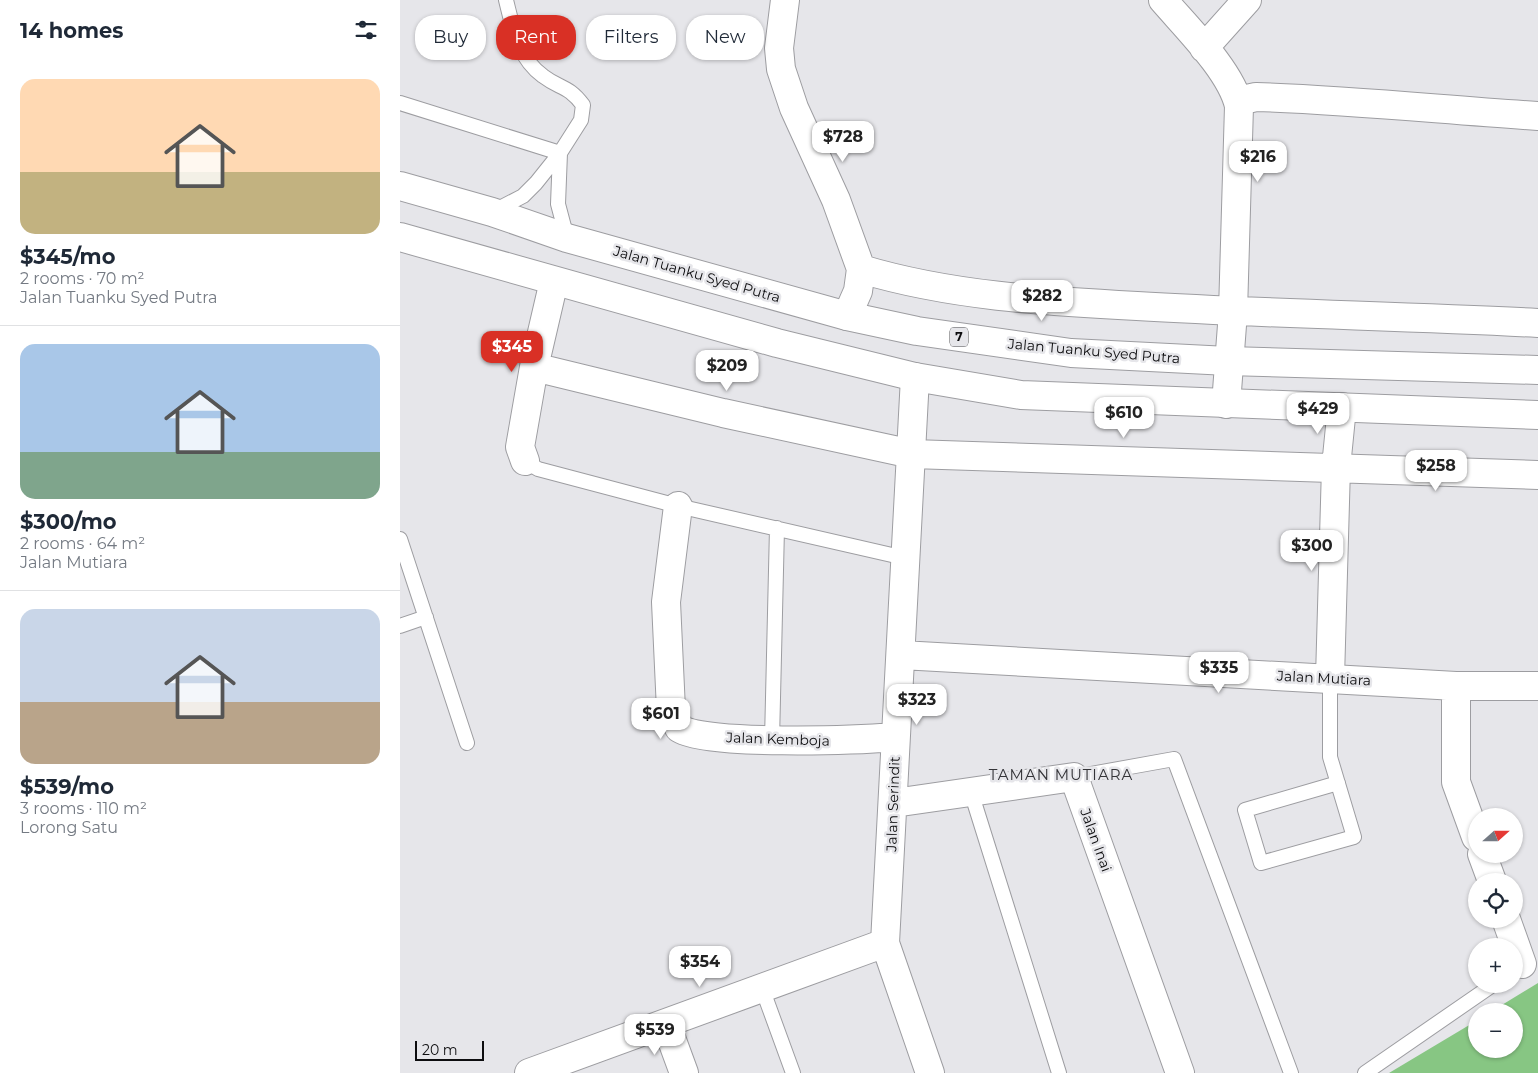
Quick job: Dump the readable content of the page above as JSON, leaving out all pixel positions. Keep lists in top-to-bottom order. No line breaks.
{"streets":{"street":["Jalan Tuanku Syed Putra","7","Jalan Mutiara","Jalan Kemboja","Jalan Serindit","Jalan Inai"]},"crossings":[["Jalan Mutiara","Jalan Serindit"],["Jalan Kemboja","Jalan Serindit"]],"districts":["TAMAN MUTIARA"],"scale_bar":"20 m","north":"right","page":{"heading":"14 homes","chip":["Buy","Rent","Filters","New"],"list":[{"name":"$345/mo","note":"2 rooms · 70 m² · Jalan Tuanku Syed Putra"},{"name":"$300/mo","note":"2 rooms · 64 m² · Jalan Mutiara"},{"name":"$539/mo","note":"3 rooms · 110 m² · Lorong Satu"}],"price":["$728","$216","$282","$345","$209","$429","$610","$258","$300","$335","$323","$601","$354","$539"],"map_buttons":["+","−"],"scale":"20 m"}}
